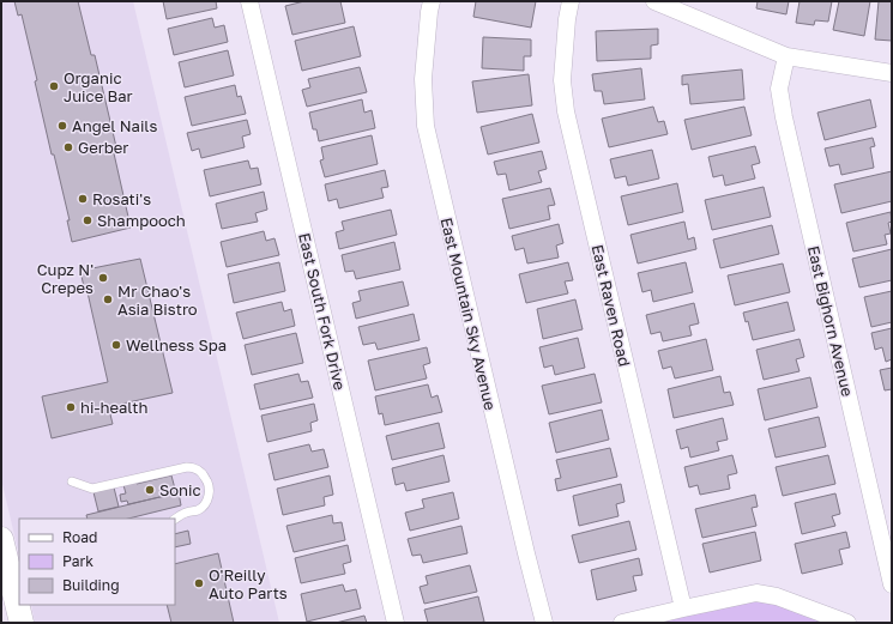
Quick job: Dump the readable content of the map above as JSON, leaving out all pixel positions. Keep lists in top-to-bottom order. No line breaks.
{"streets":{"street":["East Raven Road","East South Fork Drive","East Mountain Sky Avenue","East Bighorn Avenue"]},"places":["Organic Juice Bar","Angel Nails","Gerber","Rosati's","Shampooch","Cupz N' Crepes","Mr Chao's Asia Bistro","Wellness Spa","hi-health","Sonic","O'Reilly Auto Parts"],"legend":["Road","Park","Building"]}
